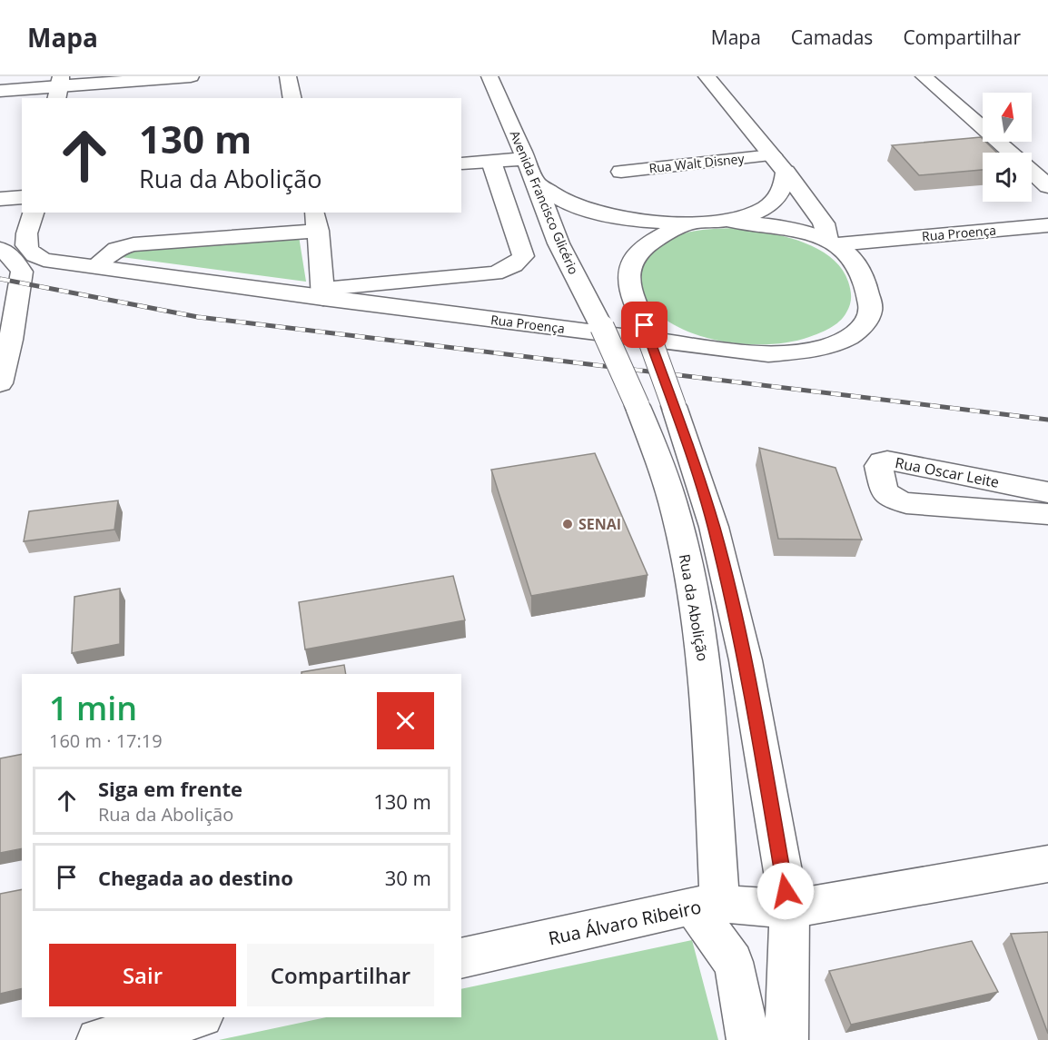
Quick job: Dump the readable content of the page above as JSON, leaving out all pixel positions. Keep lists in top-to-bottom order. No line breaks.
{"streets":{"main road":["Rua Walt Disney","Avenida Francisco Glicério","Rua Proença","Rua Oscar Leite","Rua da Abolição","Rua Álvaro Ribeiro"]},"crossings":[["Avenida Francisco Glicério","Rua da Abolição"],["Rua da Abolição","Rua Álvaro Ribeiro"]],"places":["SENAI"],"north":"top","page":{"header":"Mapa","nav":["Mapa","Camadas","Compartilhar"],"turn":["130 m","Rua da Abolição"],"heading":["1 min","160 m · 17:19"],"list":[{"name":"Siga em frente","note":"Rua da Abolição","value":"130 m"},{"name":"Chegada ao destino","value":"30 m"}],"buttons":["Sair","Compartilhar"]}}
